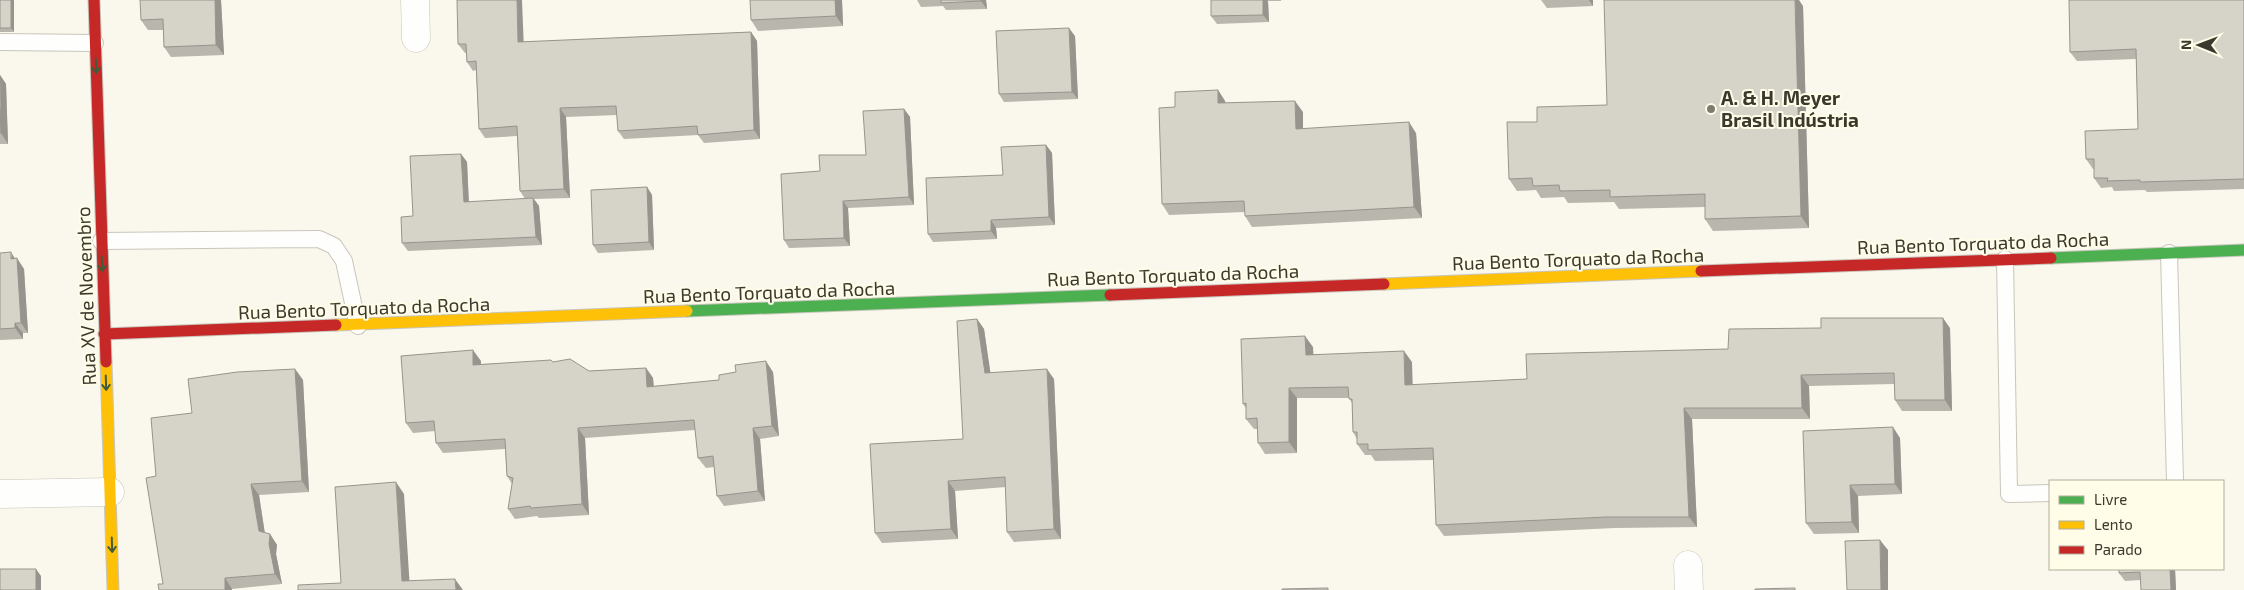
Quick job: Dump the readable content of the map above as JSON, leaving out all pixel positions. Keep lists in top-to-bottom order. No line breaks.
{"streets":{"street":["Rua Bento Torquato da Rocha","Rua XV de Novembro"]},"crossings":[["Rua Bento Torquato da Rocha","Rua XV de Novembro"]],"one_way":["Rua XV de Novembro"],"places":["A. & H. Meyer Brasil Indústria"],"legend":["Livre","Lento","Parado"],"north":"left"}
